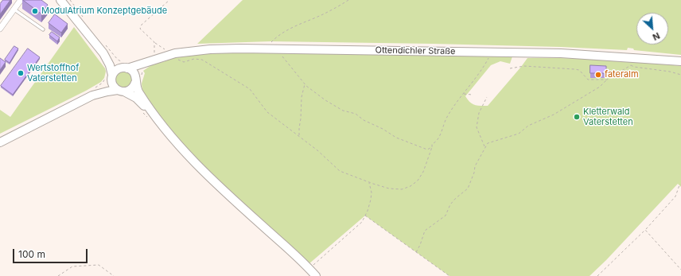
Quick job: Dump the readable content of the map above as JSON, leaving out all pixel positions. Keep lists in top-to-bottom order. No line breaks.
{"streets":{"street":["Ottendichler Straße"]},"places":["ModulAtrium Konzeptgebäude","Wertstoffhof Vaterstetten","fateralm","Kletterwald Vaterstetten"],"scale_bar":"100 m","north":"bottom right"}
